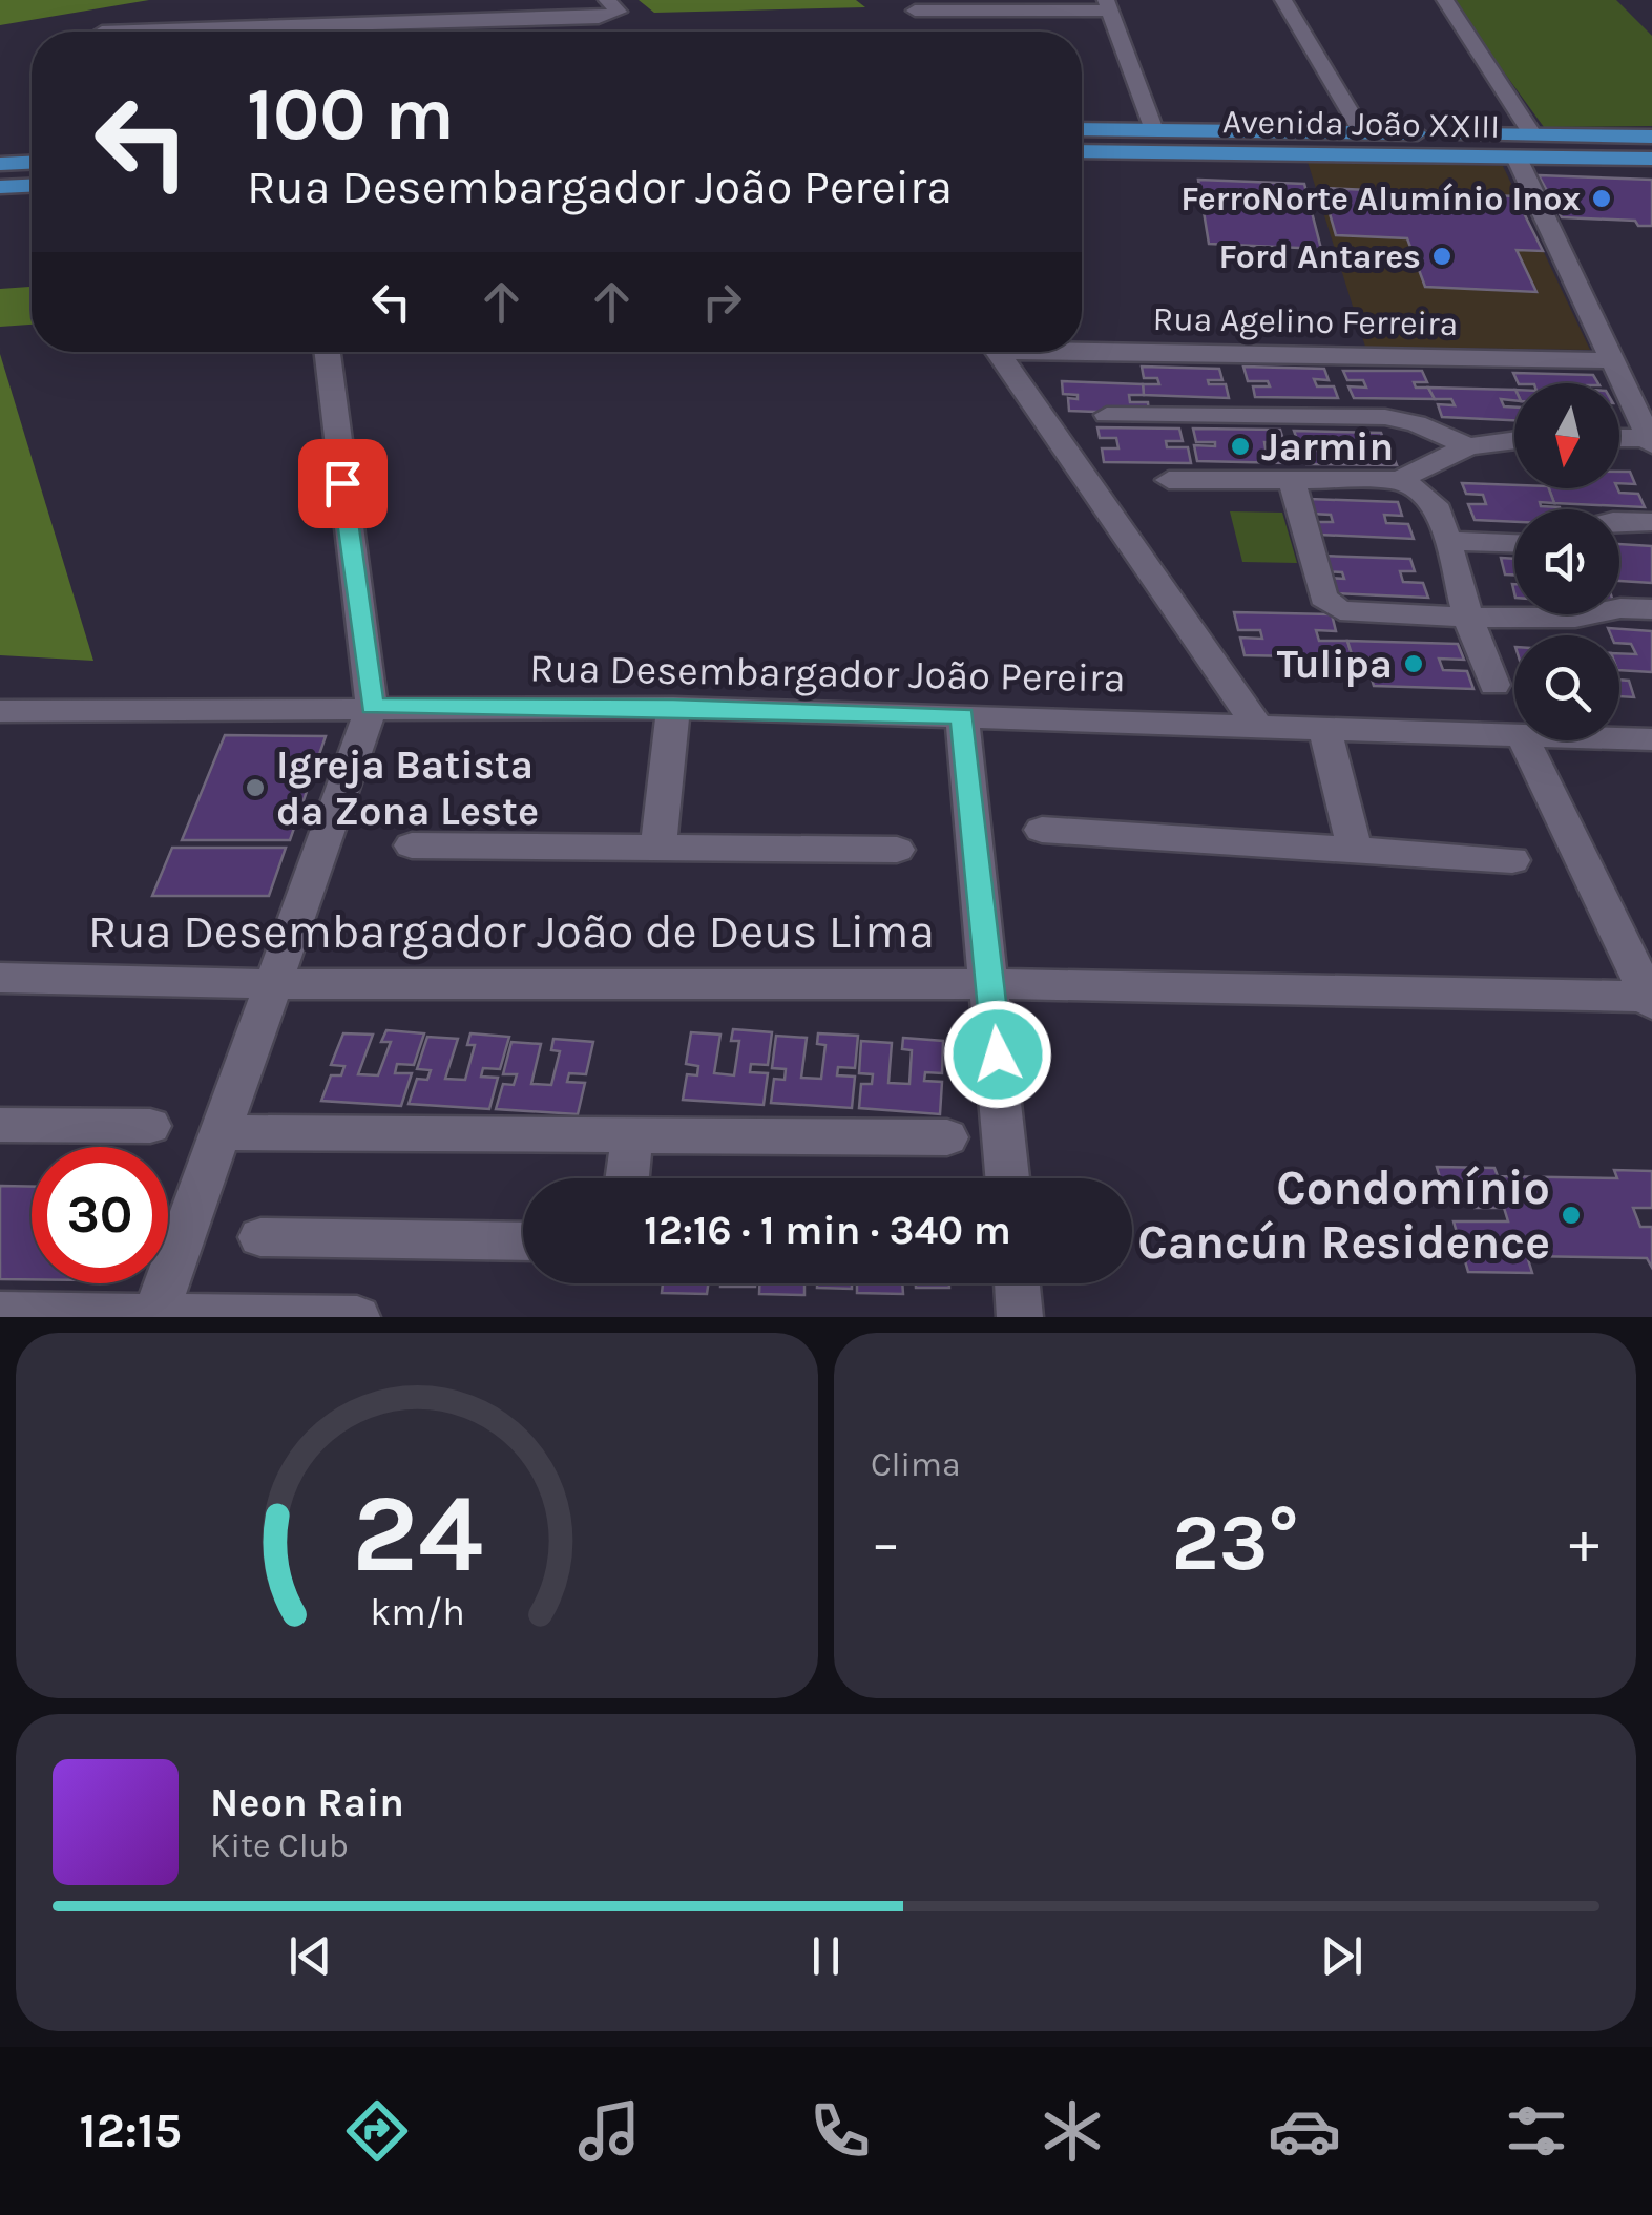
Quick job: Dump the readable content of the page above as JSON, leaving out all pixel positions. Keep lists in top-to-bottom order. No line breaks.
{"streets":{"main road":["Avenida João XXIII"],"street":["Rua Agelino Ferreira","Rua Desembargador João Pereira","Rua Desembargador João de Deus Lima"]},"places":["FerroNorte Alumínio Inox","Ford Antares","Jarmin","Tulipa","Igreja Batista da Zona Leste","Condomínio Cancún Residence"],"north":"bottom","page":{"turn":["100 m","Rua Desembargador João Pereira"],"limit":"30","trip":"12:16 · 1 min · 340 m","tile":"Clima","heat":["−","23°","+"],"song":["Neon Rain","Kite Club"],"tabs":"12:15","gauge":["24","km/h"]}}
